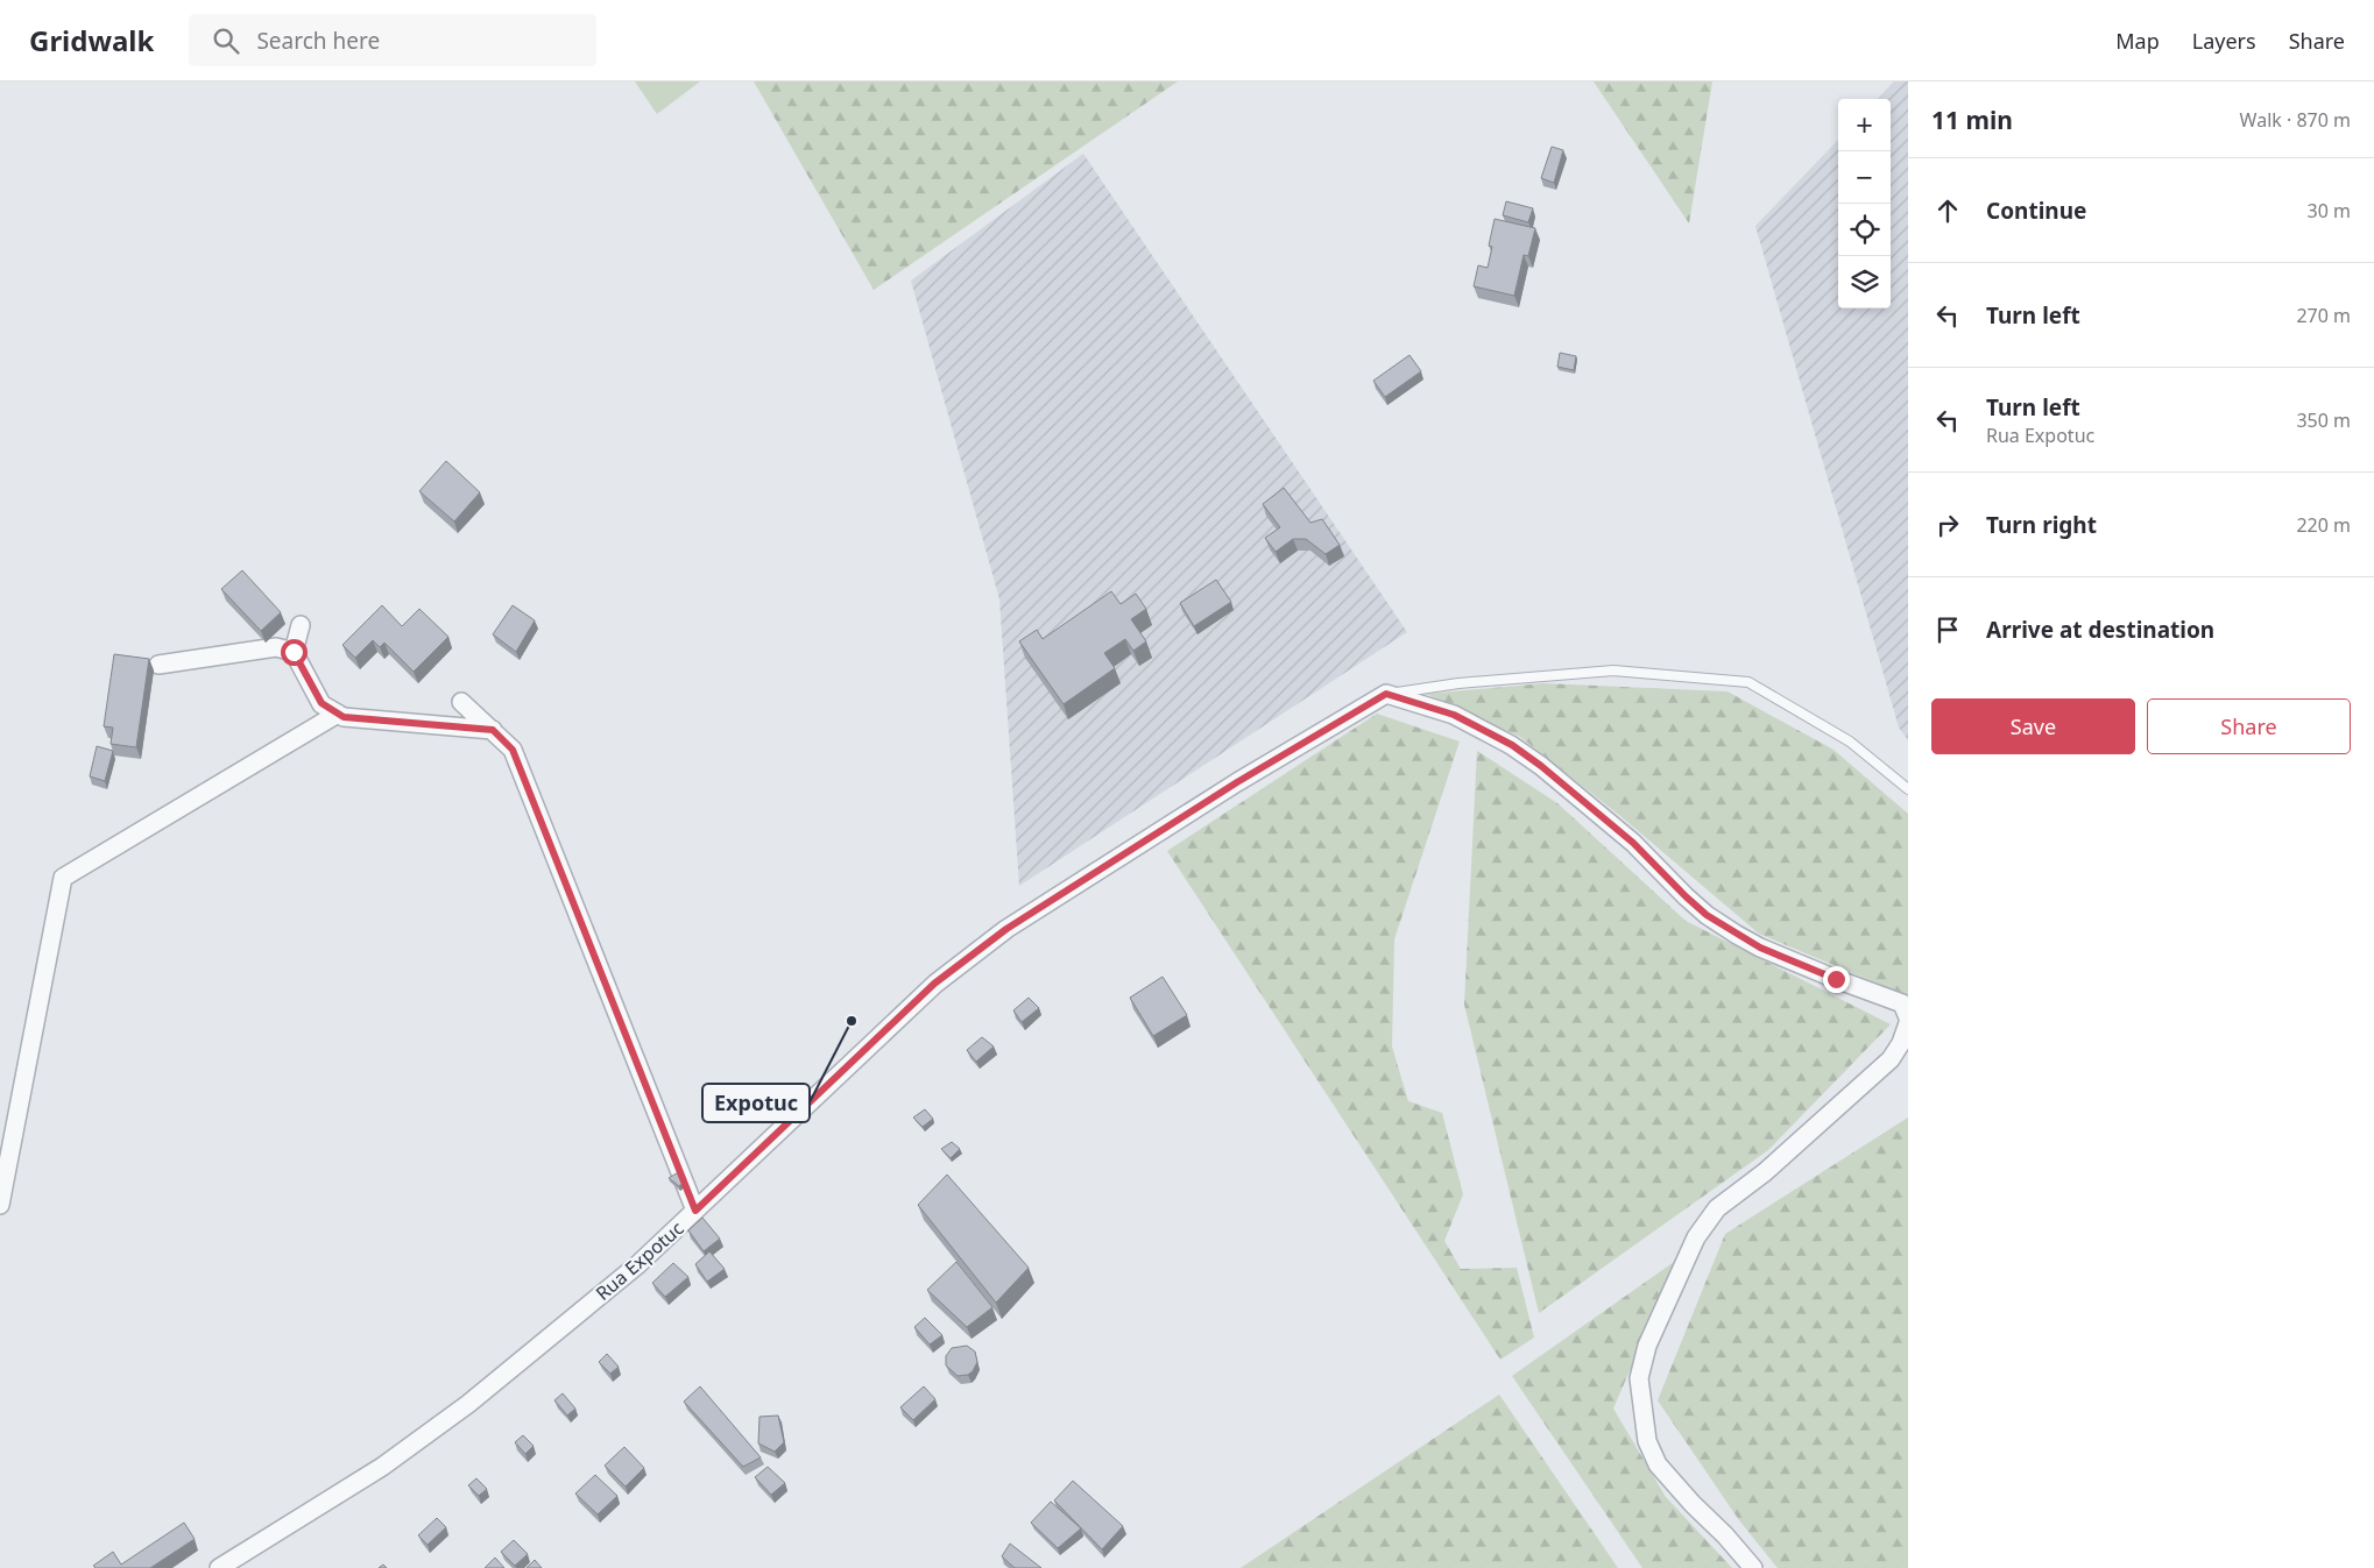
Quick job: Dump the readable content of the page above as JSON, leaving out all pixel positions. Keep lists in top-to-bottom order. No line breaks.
{"streets":{"street":["Rua Expotuc"]},"places":["Expotuc"],"page":{"header":"Gridwalk","search":"Search here","nav":["Map","Layers","Share"],"heading":["11 min","Walk · 870 m"],"map_buttons":["+","−"],"list":[["Continue","30 m"],["Turn left","270 m"],["Turn left","Rua Expotuc","350 m"],["Turn right","220 m"],"Arrive at destination"],"buttons":["Save","Share"]}}
